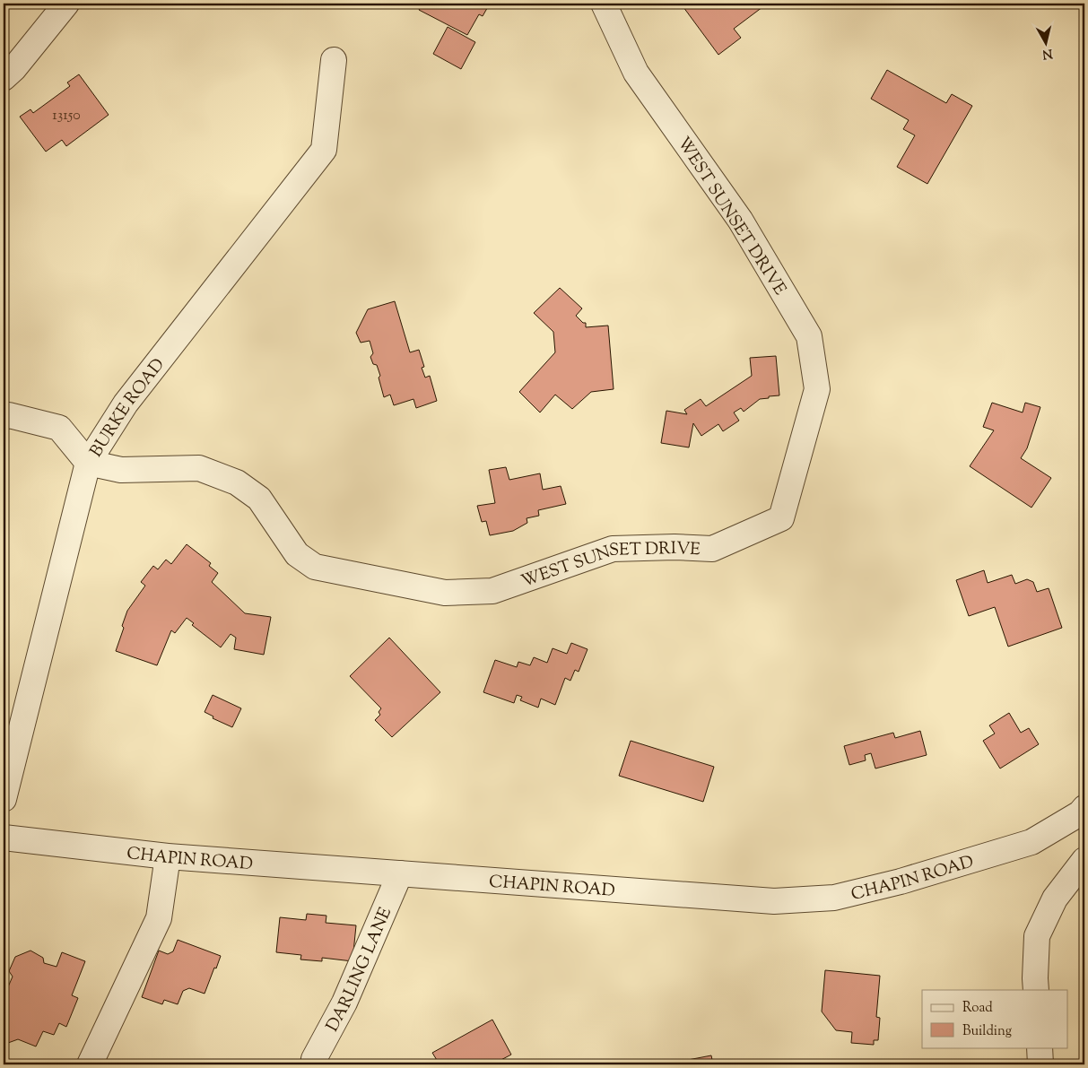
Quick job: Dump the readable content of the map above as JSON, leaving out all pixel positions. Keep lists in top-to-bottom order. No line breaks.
{"streets":{"street":["WEST SUNSET DRIVE","BURKE ROAD","CHAPIN ROAD","DARLING LANE"]},"crossings":[["WEST SUNSET DRIVE","BURKE ROAD"],["CHAPIN ROAD","DARLING LANE"]],"house_numbers":["13150"],"legend":["Road","Building"],"north":"bottom"}
